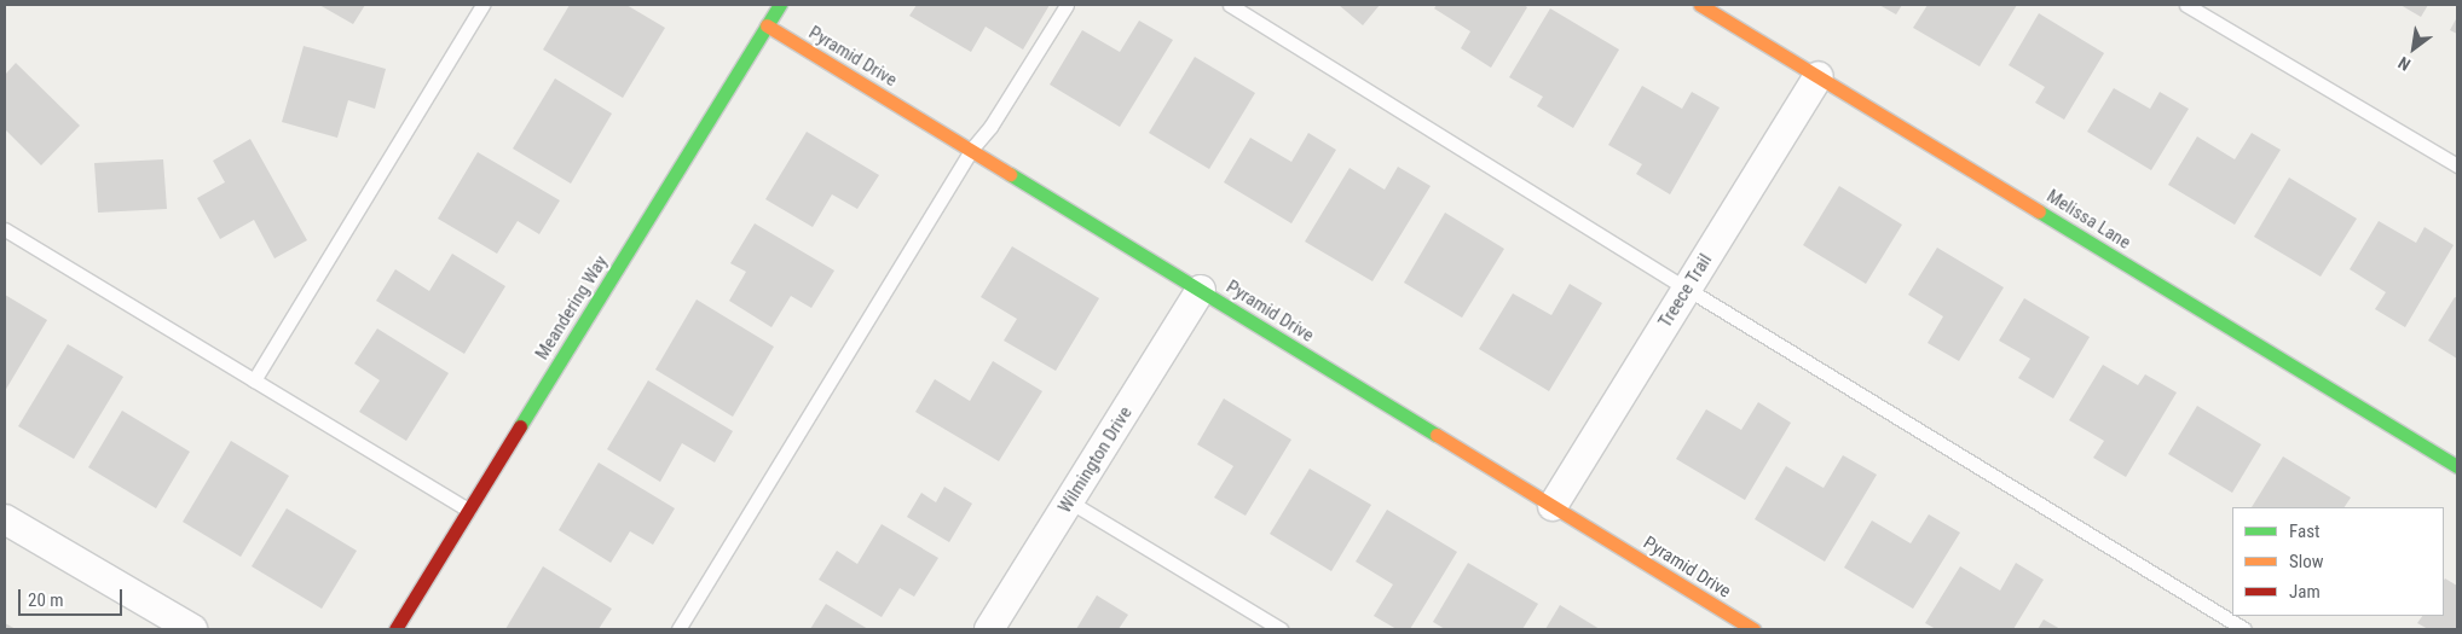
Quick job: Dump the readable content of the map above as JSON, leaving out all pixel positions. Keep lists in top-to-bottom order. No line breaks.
{"streets":{"street":["Pyramid Drive","Melissa Lane","Treece Trail","Meandering Way","Wilmington Drive"]},"crossings":[["Pyramid Drive","Treece Trail"],["Pyramid Drive","Meandering Way"],["Pyramid Drive","Wilmington Drive"],["Melissa Lane","Treece Trail"]],"legend":["Fast","Slow","Jam"],"scale_bar":"20 m","north":"bottom left"}
